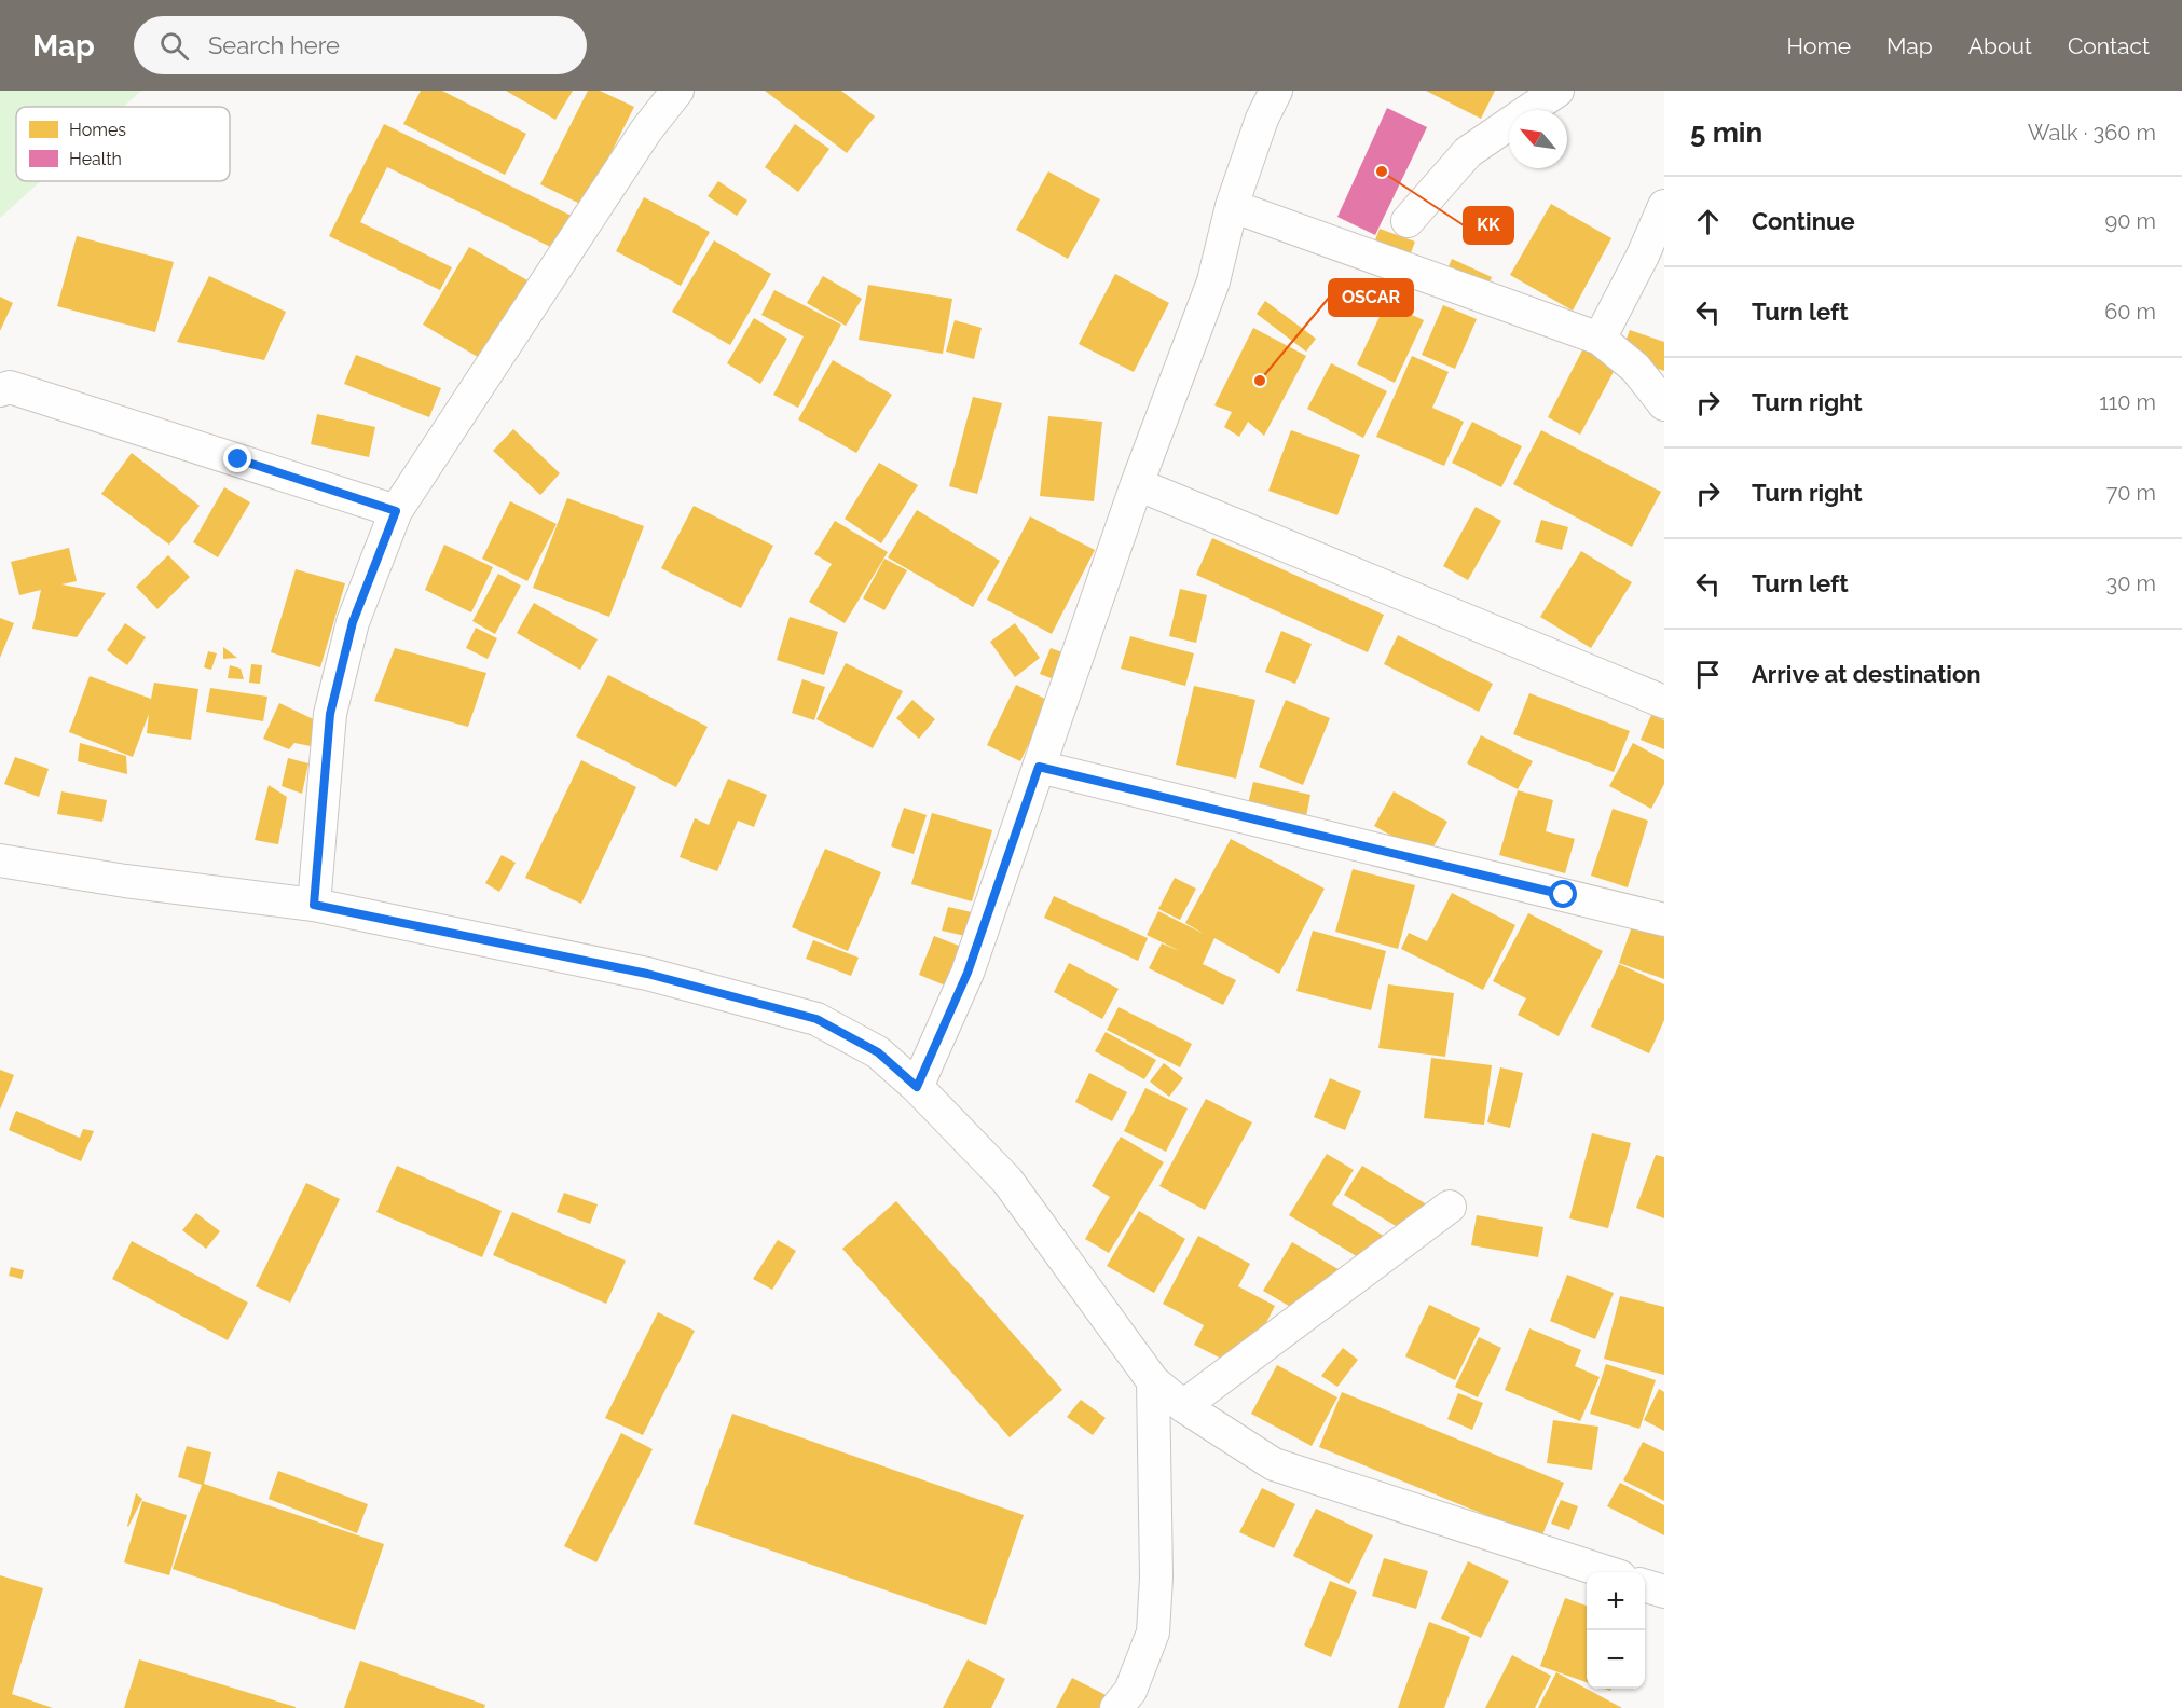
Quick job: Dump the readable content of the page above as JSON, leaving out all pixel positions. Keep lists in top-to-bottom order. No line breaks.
{"places":["KK","OSCAR"],"legend":["Homes","Health"],"north":"top left","page":{"header":"Map","search":"Search here","nav":["Home","Map","About","Contact"],"heading":["5 min","Walk · 360 m"],"list":[["Continue","90 m"],["Turn left","60 m"],["Turn right","110 m"],["Turn right","70 m"],["Turn left","30 m"],"Arrive at destination"],"map_buttons":["+","−"]}}
